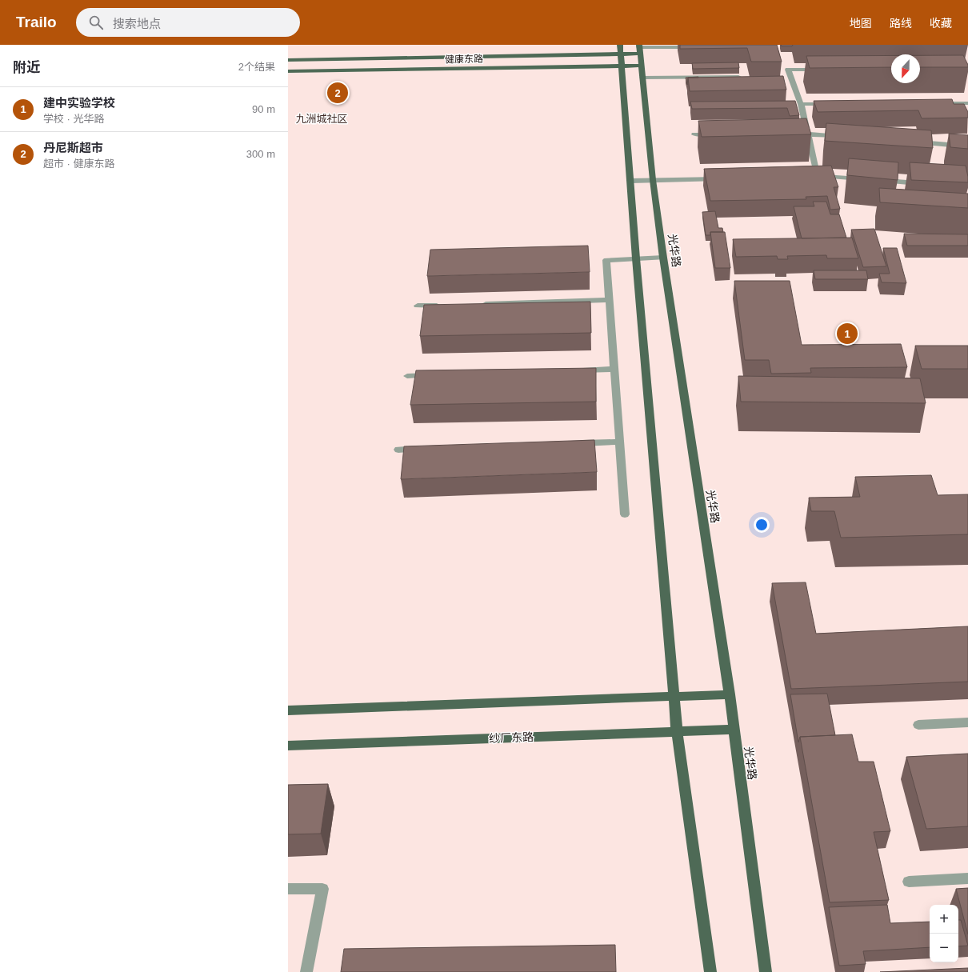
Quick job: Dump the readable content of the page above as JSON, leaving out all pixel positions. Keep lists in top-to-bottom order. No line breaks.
{"streets":{"main road":["健康东路","光华路","纱厂东路"]},"crossings":[["健康东路","光华路"],["光华路","纱厂东路"]],"districts":["九洲城社区"],"north":"bottom","page":{"header":"Trailo","search":"搜索地点","nav":["地图","路线","收藏"],"heading":["附近","2个结果"],"pins":["2","1"],"list":[{"mark":"1","name":"建中实验学校","note":"学校 · 光华路","value":"90 m"},{"mark":"2","name":"丹尼斯超市","note":"超市 · 健康东路","value":"300 m"}],"map_buttons":["+","−"]}}
